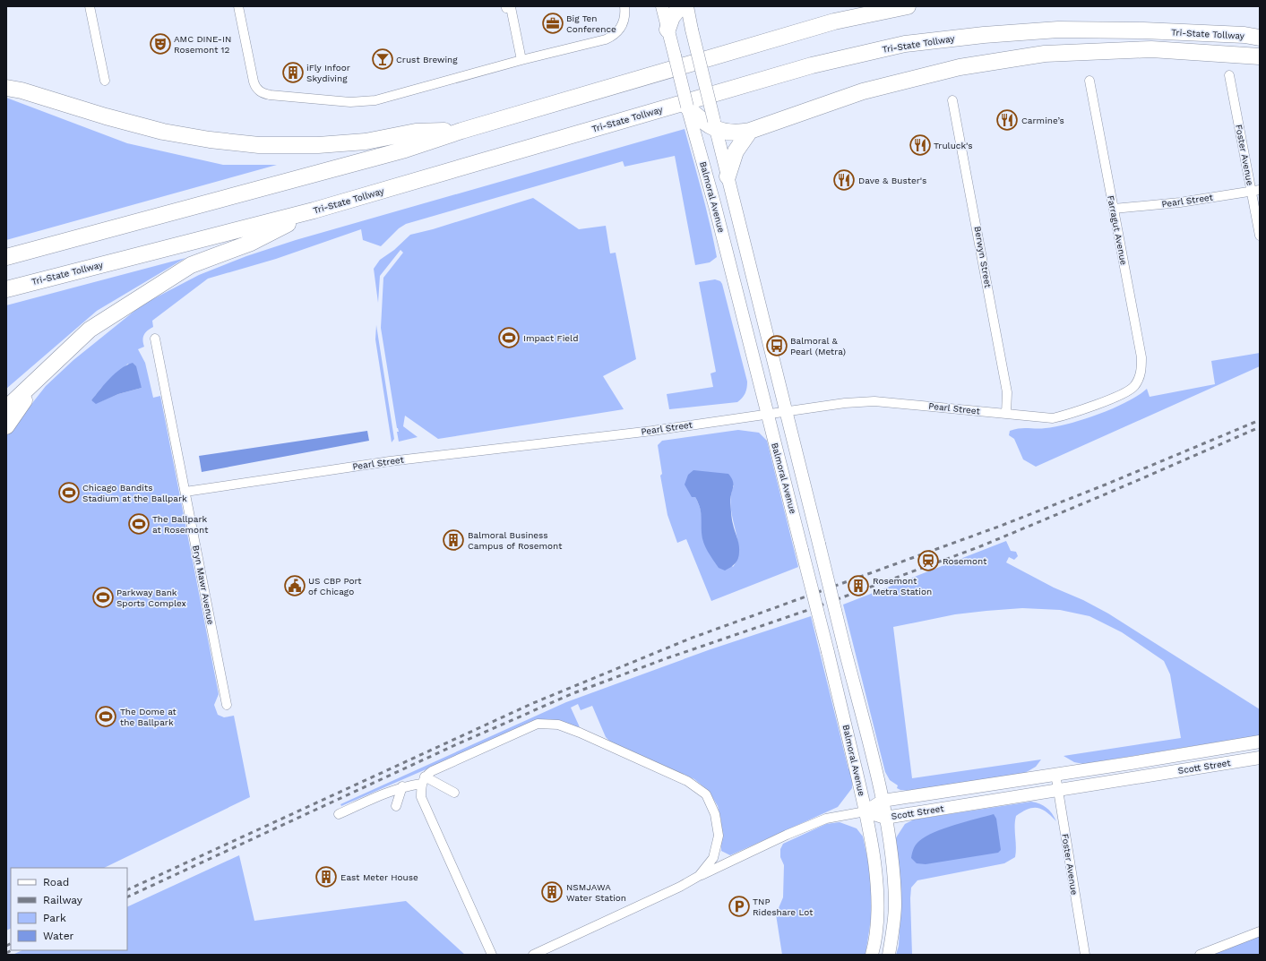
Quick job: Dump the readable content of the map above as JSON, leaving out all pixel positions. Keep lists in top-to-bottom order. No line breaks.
{"streets":{"highway":["Tri-State Tollway"],"street":["Foster Avenue","Balmoral Avenue","Pearl Street","Farragut Avenue","Berwyn Street","Bryn Mawr Avenue","Scott Street"]},"crossings":[["Foster Avenue","Pearl Street"],["Foster Avenue","Scott Street"],["Balmoral Avenue","Pearl Street"],["Balmoral Avenue","Scott Street"],["Pearl Street","Farragut Avenue"],["Pearl Street","Berwyn Street"],["Pearl Street","Bryn Mawr Avenue"]],"places":{"office":["Big Ten Conference"],"theatre":["AMC DINE-IN Rosemont 12"],"bar":["Crust Brewing"],"building":["iFly Infoor Skydiving","Balmoral Business Campus of Rosemont","Rosemont Metra Station","East Meter House","NSMJAWA Water Station"],"restaurant":["Carmine’s","Truluck's","Dave & Buster's"],"sports":["Impact Field","Chicago Bandits Stadium at the Ballpark","The Ballpark at Rosemont","Parkway Bank Sports Complex","The Dome at the Ballpark"],"bus stop":["Balmoral & Pearl (Metra)"],"station":["Rosemont"],"public building":["US CBP Port of Chicago"],"parking":["TNP Rideshare Lot"]},"legend":["Road","Railway","Park","Water"]}
